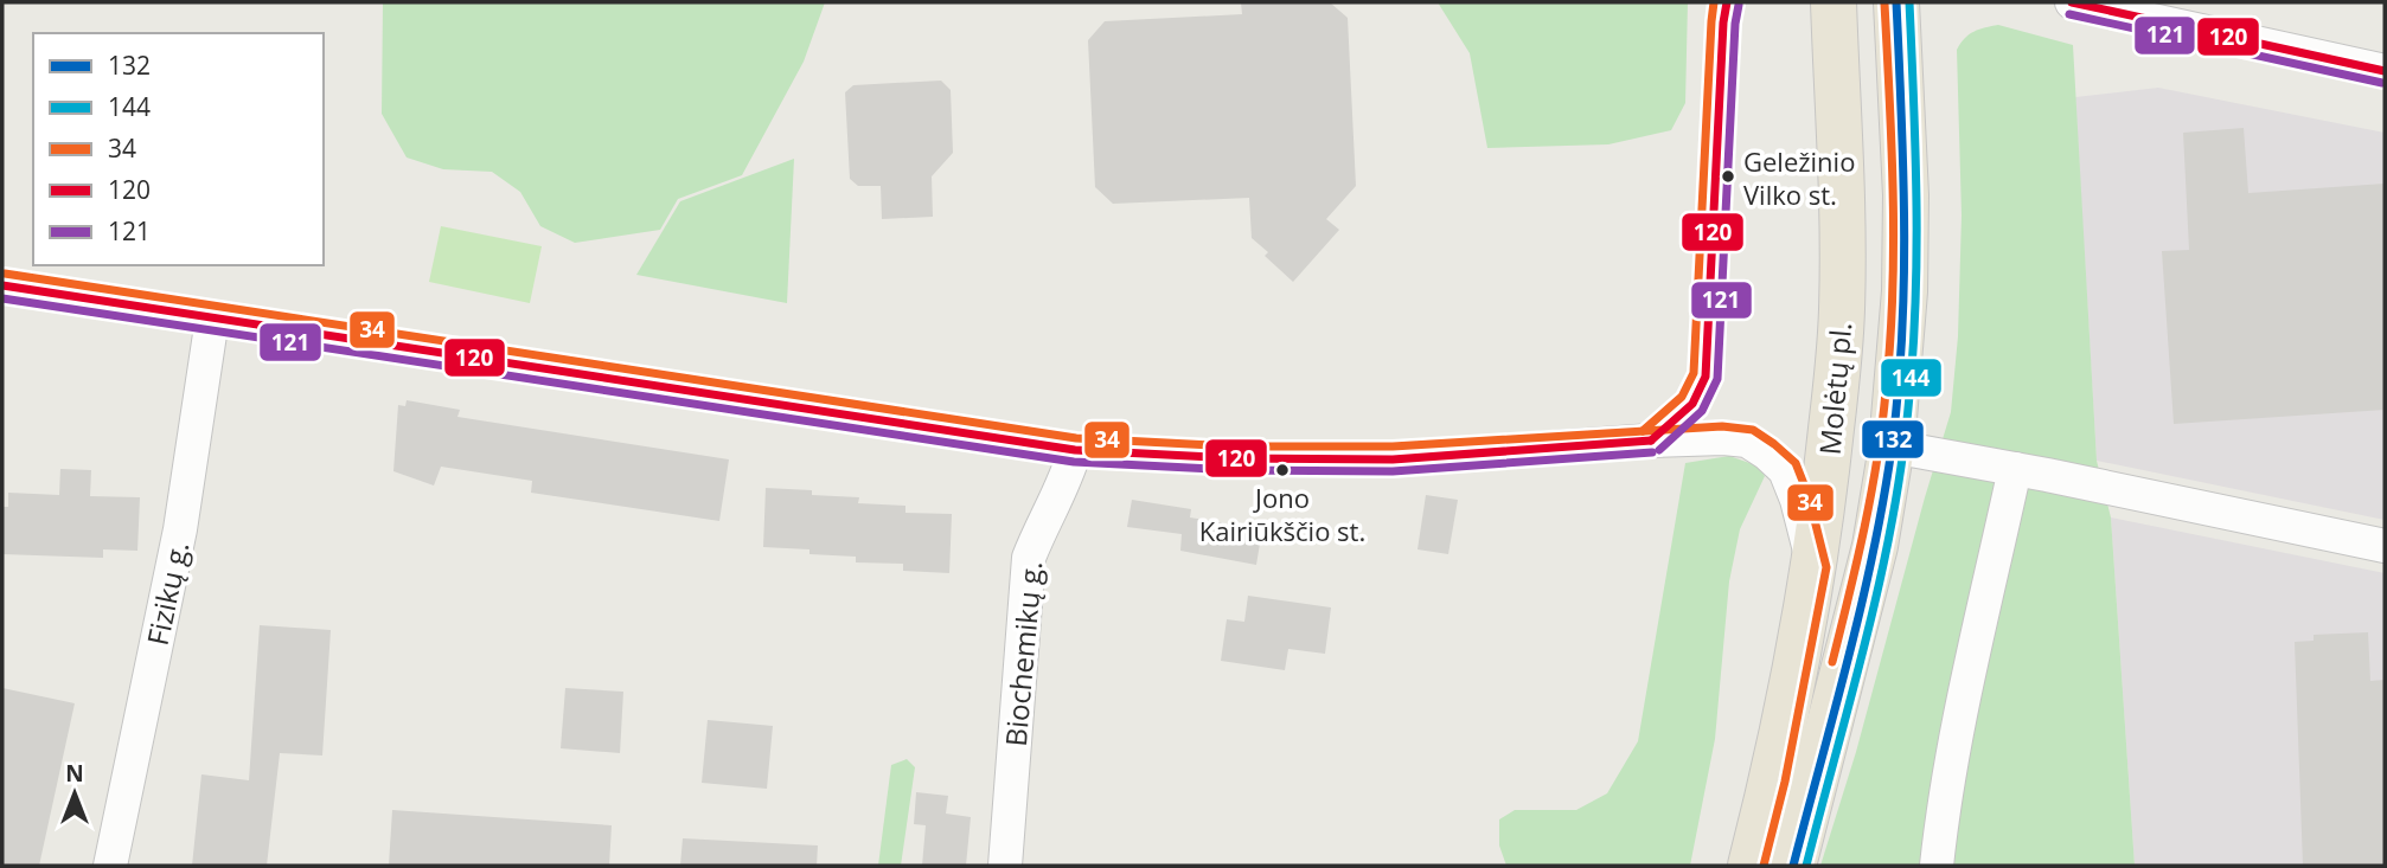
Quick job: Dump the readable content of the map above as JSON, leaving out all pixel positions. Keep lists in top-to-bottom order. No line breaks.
{"streets":{"highway":["Molėtų pl."],"street":["Fizikų g.","Biochemikų g."]},"places":["Geležinio Vilko st.","Jono Kairiūkščio st."],"lines":["transit line 132","transit line 144","transit line 34","transit line 120","transit line 121"],"legend":["132","144","34","120","121"],"north":"top"}
